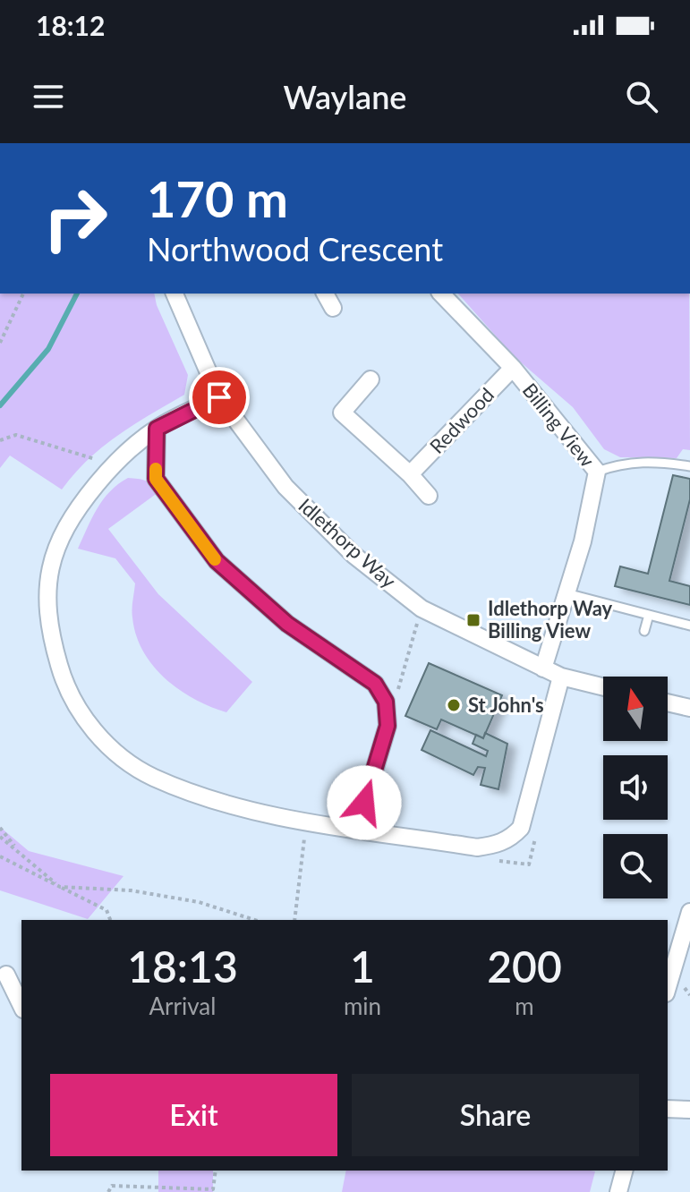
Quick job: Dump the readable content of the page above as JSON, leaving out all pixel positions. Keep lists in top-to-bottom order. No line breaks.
{"streets":{"street":["Redwood","Billing View","Idlethorp Way"]},"crossings":[["Redwood","Billing View"],["Billing View","Idlethorp Way"]],"places":{"transit":["Idlethorp Way Billing View"],"other":["St John's"]},"north":"top","page":{"status":"18:12","header":"Waylane","turn":["170 m","Northwood Crescent"],"eta":["18:13","Arrival","1","min","200","m"],"buttons":["Exit","Share"]}}
